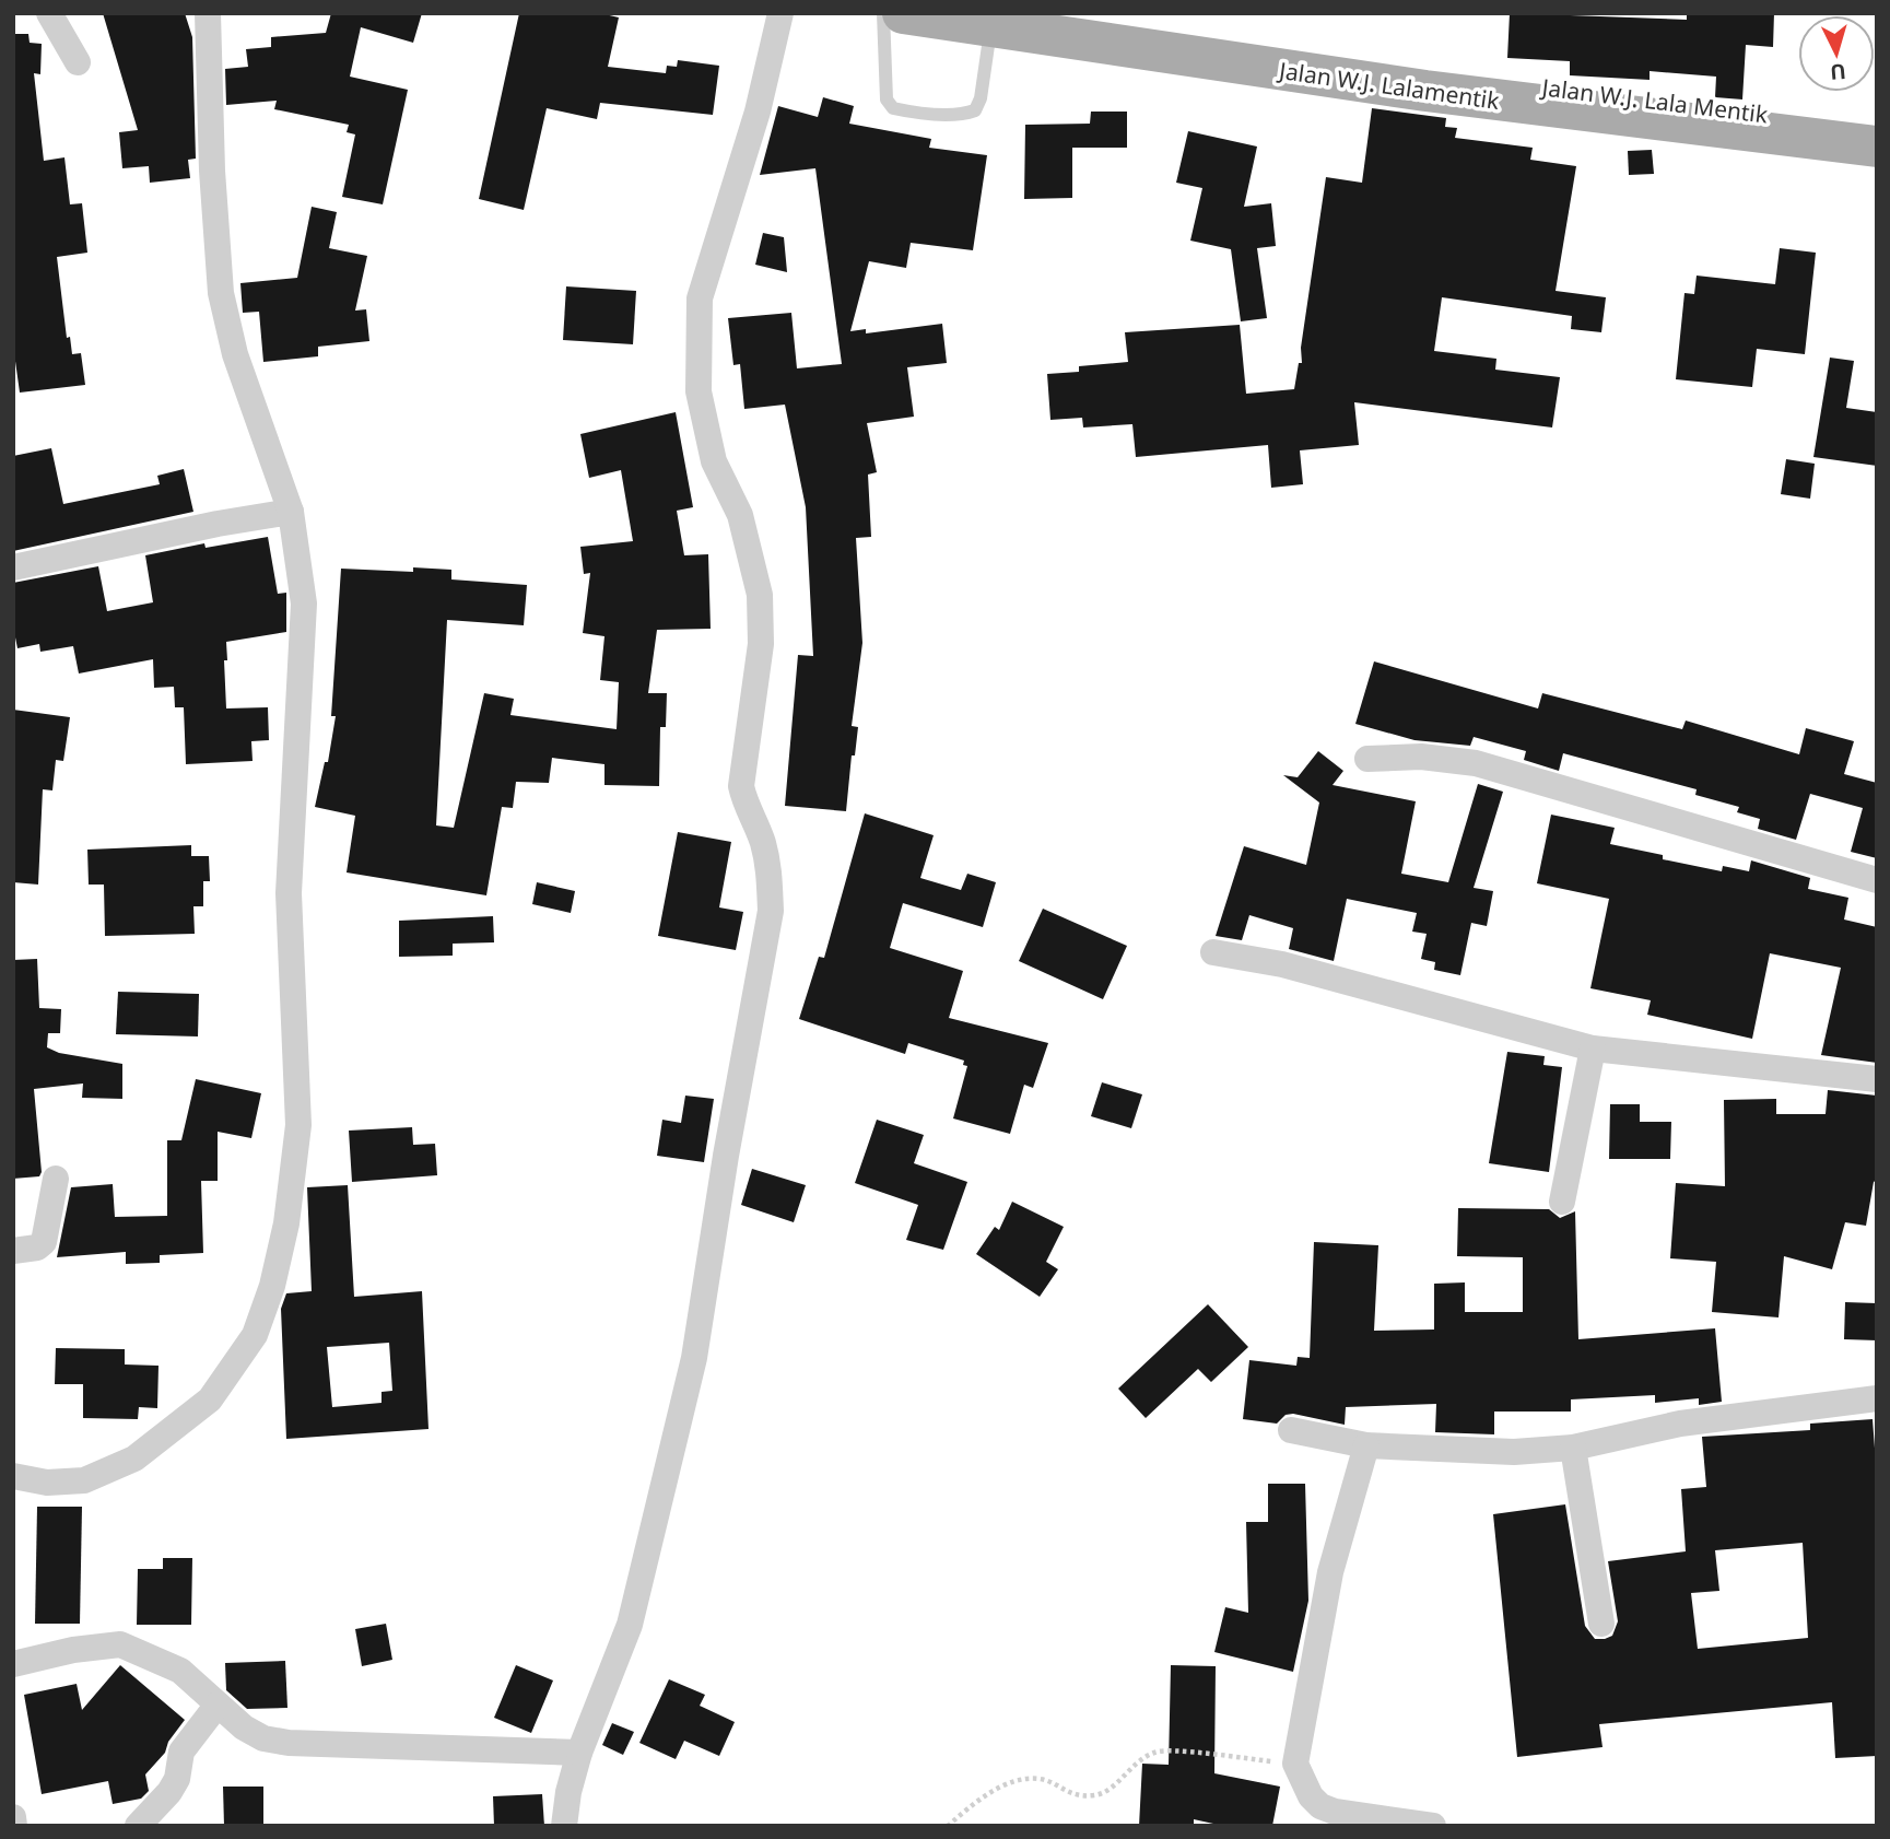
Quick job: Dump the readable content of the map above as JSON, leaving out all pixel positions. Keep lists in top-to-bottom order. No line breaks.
{"streets":{"main road":["Jalan W.J. Lalamentik","Jalan W.J. Lala Mentik"]},"crossings":[["Jalan W.J. Lalamentik","Jalan W.J. Lala Mentik"]],"north":"bottom"}
